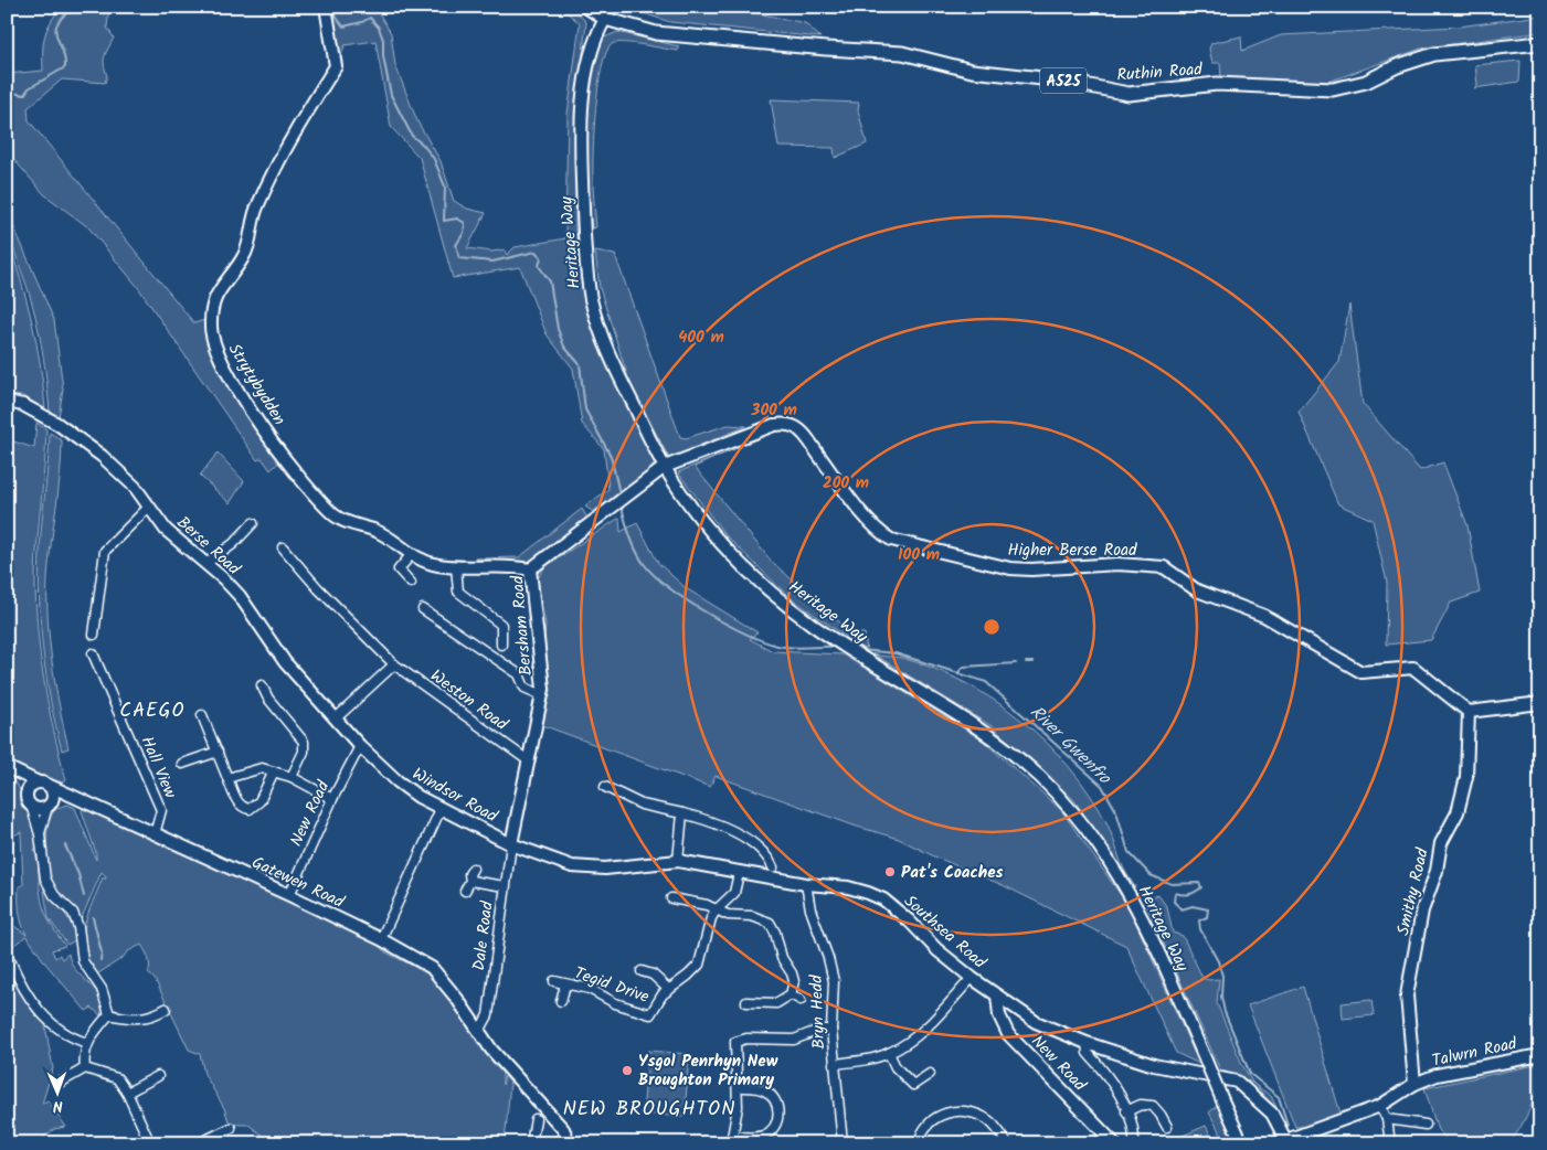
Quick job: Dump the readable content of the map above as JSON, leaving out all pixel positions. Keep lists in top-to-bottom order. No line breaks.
{"streets":{"main road":["Ruthin Road","A525"],"street":["Heritage Way","Strytybydden","Berse Road","Higher Berse Road","Bersham Road","Weston Road","Hall View","Windsor Road","New Road","Gatewen Road","Smithy Road","Southsea Road","Dale Road","Tegid Drive","Bryn Hedd","Talwrn Road"]},"crossings":[["Ruthin Road","Heritage Way"],["Heritage Way","Higher Berse Road"],["Heritage Way","Bersham Road"],["Strytybydden","Bersham Road"],["Berse Road","Windsor Road"],["Berse Road","New Road"],["Higher Berse Road","Bersham Road"],["Higher Berse Road","Smithy Road"],["Bersham Road","Weston Road"],["Bersham Road","Windsor Road"],["Bersham Road","Southsea Road"],["Bersham Road","Dale Road"],["Hall View","Gatewen Road"],["Windsor Road","New Road"],["Windsor Road","Southsea Road"],["Windsor Road","Dale Road"],["New Road","Gatewen Road"],["New Road","Southsea Road"],["Gatewen Road","Dale Road"],["Smithy Road","Talwrn Road"],["Southsea Road","Dale Road"],["Southsea Road","Tegid Drive"],["Southsea Road","Bryn Hedd"],["Southsea Road","Talwrn Road"]],"districts":["CAEGO","NEW BROUGHTON"],"water":["River Gwenfro"],"places":["Pat's Coaches","Ysgol Penrhyn New Broughton Primary"],"north":"bottom","rings":["400 m","300 m","200 m","100 m"]}
